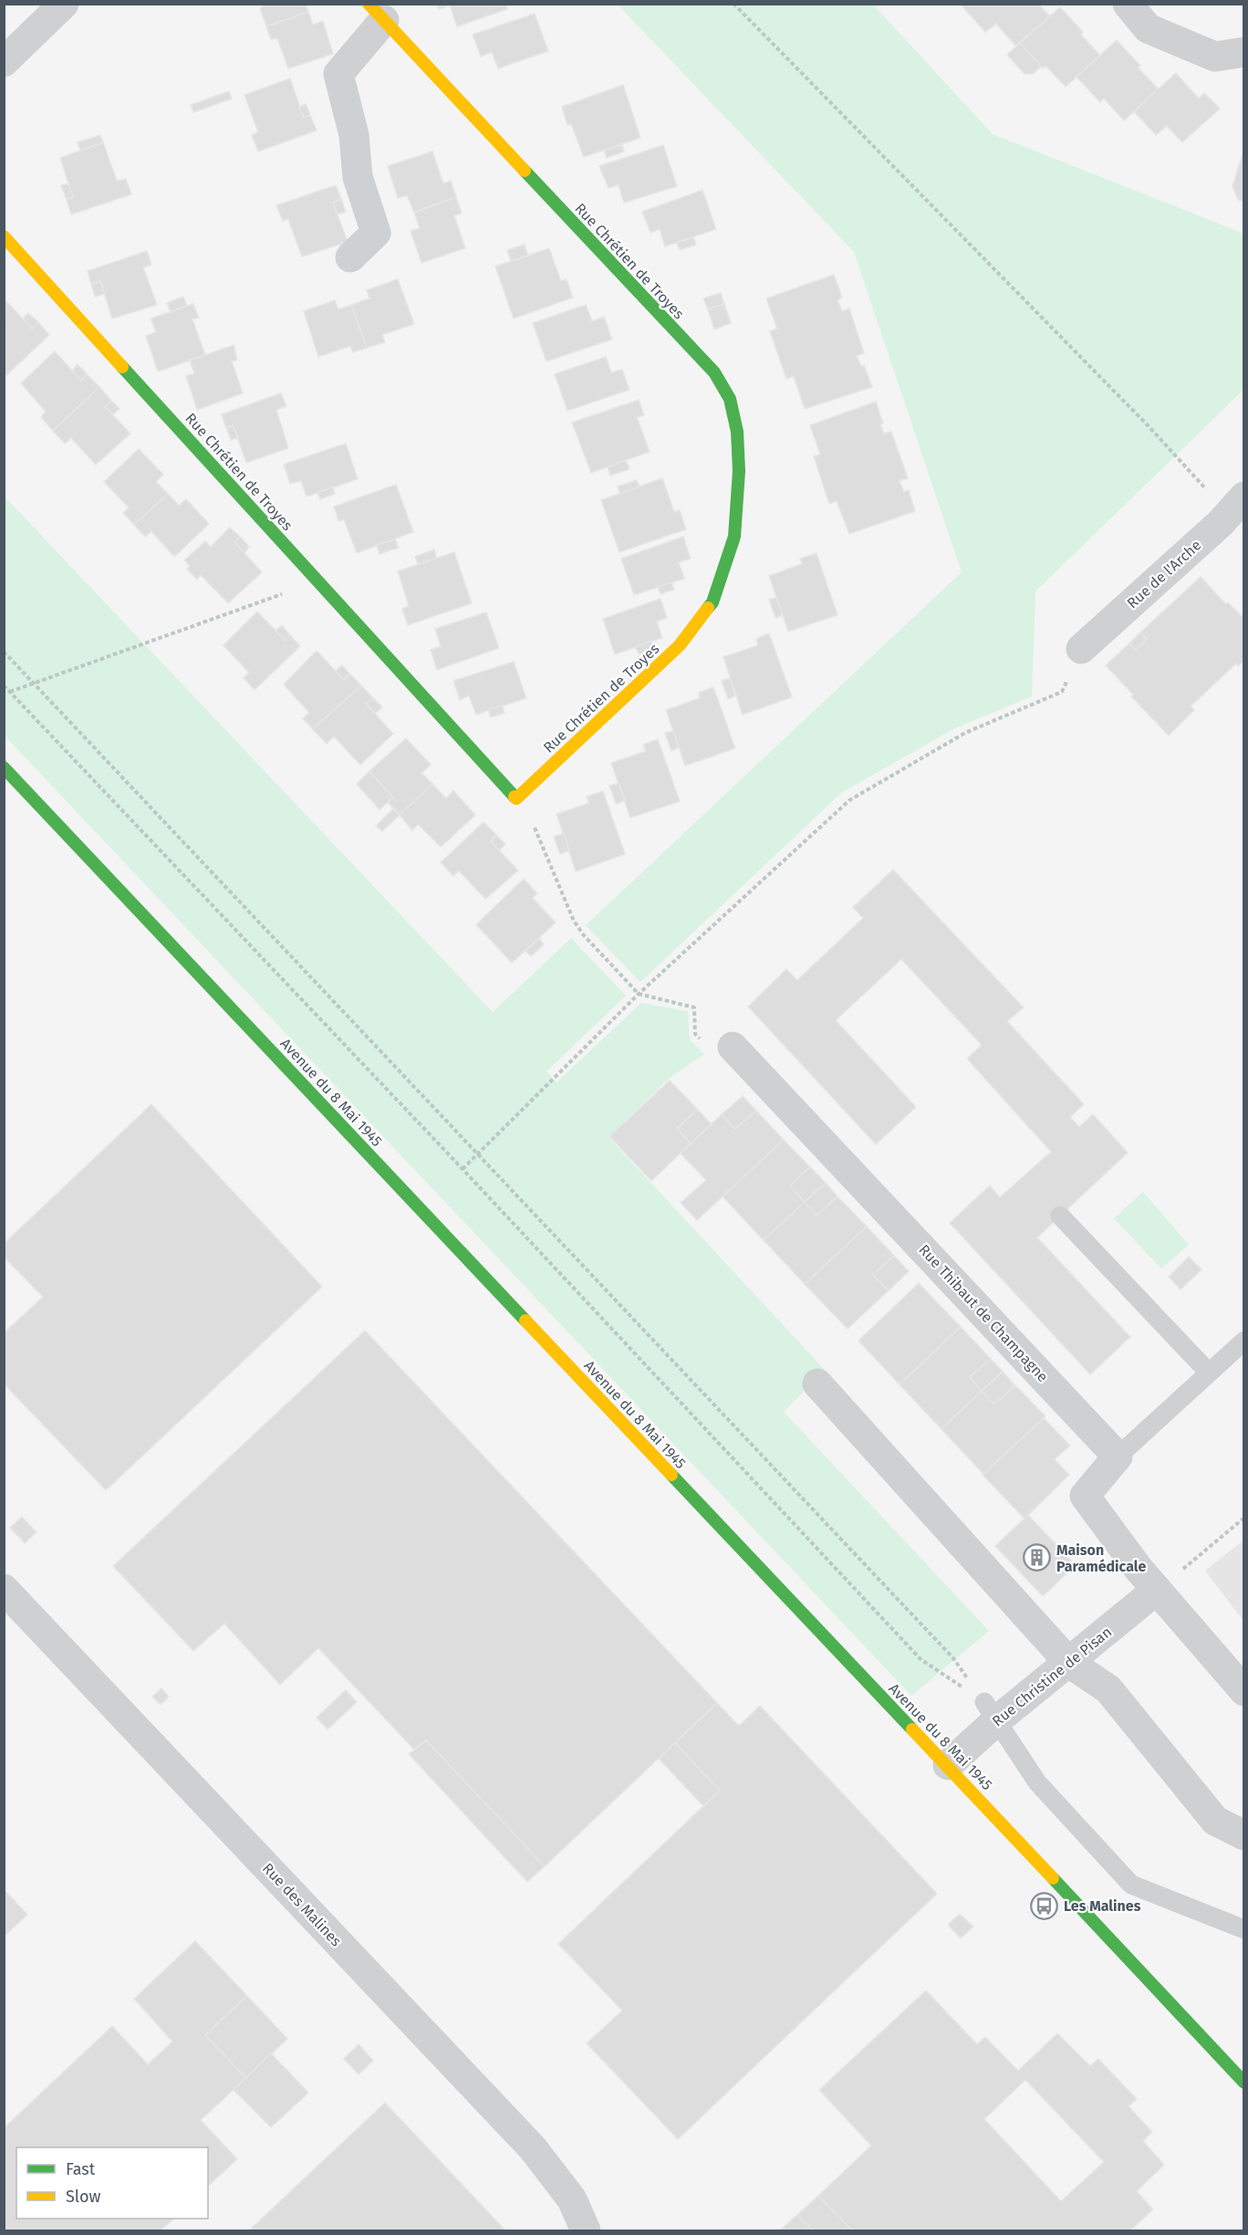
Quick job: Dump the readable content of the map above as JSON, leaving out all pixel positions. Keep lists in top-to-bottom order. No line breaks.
{"streets":{"street":["Rue Chrétien de Troyes","Rue de l'Arche","Avenue du 8 Mai 1945","Rue Thibaut de Champagne","Rue Christine de Pisan","Rue des Malines"]},"crossings":[["Avenue du 8 Mai 1945","Rue Christine de Pisan"]],"places":{"building":["Maison Paramédicale"],"bus stop":["Les Malines"]},"legend":["Fast","Slow"]}
